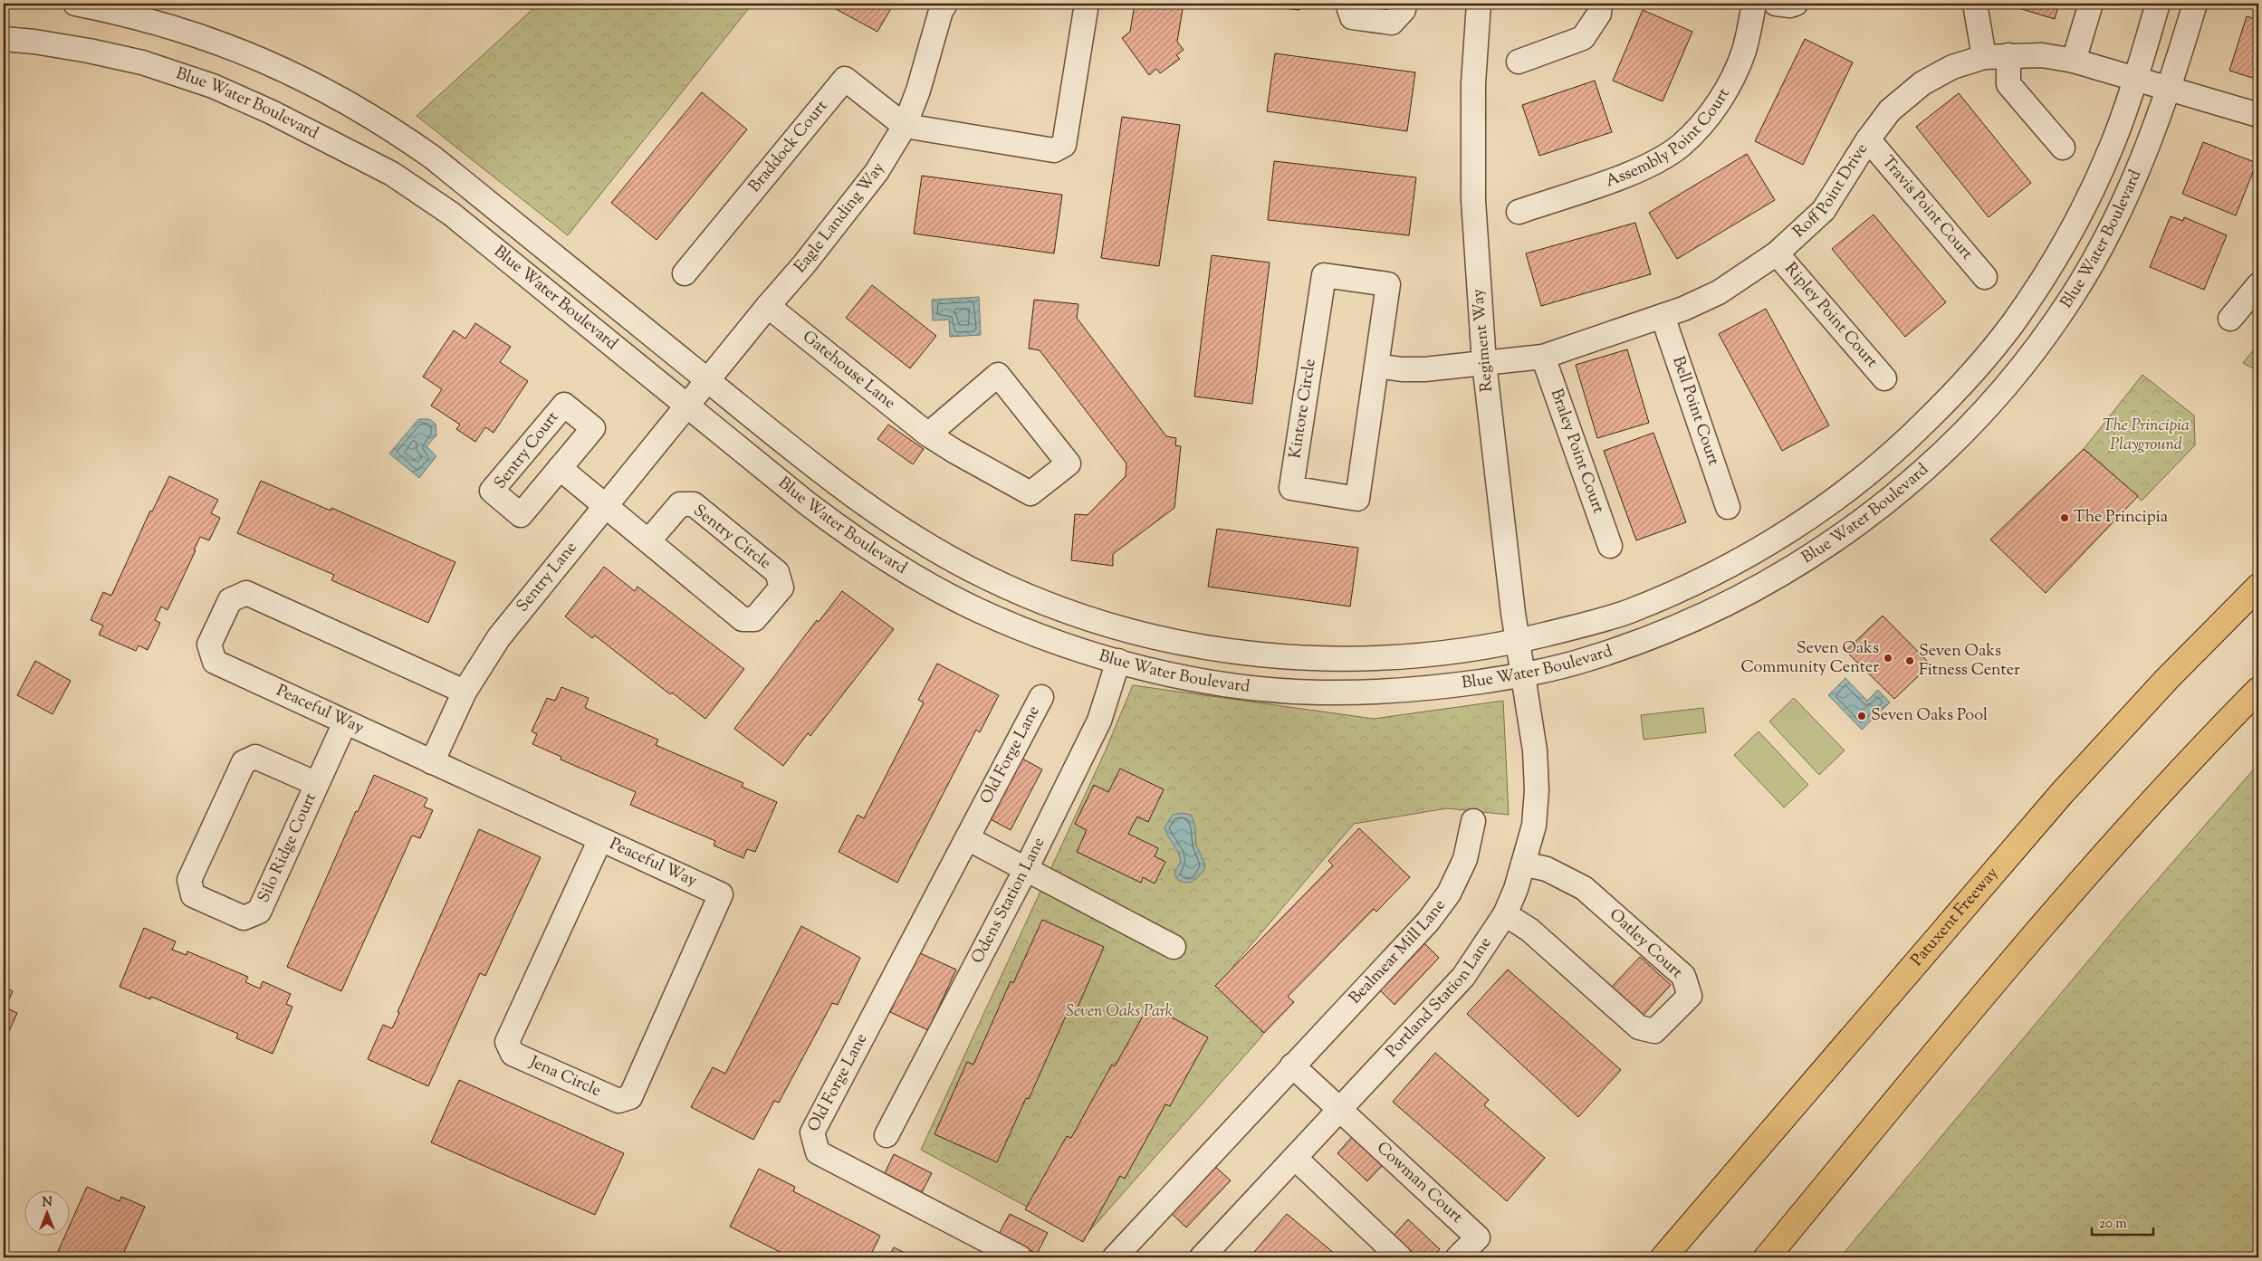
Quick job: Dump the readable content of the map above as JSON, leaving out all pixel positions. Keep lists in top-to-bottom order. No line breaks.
{"streets":{"highway":["Patuxent Freeway"],"street":["Blue Water Boulevard","Assembly Point Court","Braddock Court","Roff Point Drive","Travis Point Court","Eagle Landing Way","Ripley Point Court","Regiment Way","Gatehouse Lane","Kintore Circle","Bell Point Court","Sentry Court","Braley Point Court","Sentry Circle","Sentry Lane","Peaceful Way","Old Forge Lane","Silo Ridge Court","Odens Station Lane","Oatley Court","Bealmear Mill Lane","Portland Station Lane","Jena Circle","Cowman Court"]},"crossings":[["Blue Water Boulevard","Roff Point Drive"],["Blue Water Boulevard","Eagle Landing Way"],["Blue Water Boulevard","Regiment Way"],["Blue Water Boulevard","Sentry Lane"],["Blue Water Boulevard","Odens Station Lane"],["Blue Water Boulevard","Portland Station Lane"],["Braddock Court","Eagle Landing Way"],["Roff Point Drive","Travis Point Court"],["Roff Point Drive","Ripley Point Court"],["Roff Point Drive","Regiment Way"],["Roff Point Drive","Bell Point Court"],["Roff Point Drive","Braley Point Court"],["Eagle Landing Way","Gatehouse Lane"],["Eagle Landing Way","Sentry Lane"],["Regiment Way","Portland Station Lane"],["Sentry Circle","Sentry Lane"],["Sentry Lane","Peaceful Way"],["Peaceful Way","Silo Ridge Court"],["Peaceful Way","Jena Circle"],["Oatley Court","Portland Station Lane"],["Portland Station Lane","Cowman Court"]],"parks":["The Principia Playground","Seven Oaks Park"],"places":["The Principia","Seven Oaks Community Center","Seven Oaks Fitness Center","Seven Oaks Pool"],"scale_bar":"20 m","north":"top"}
